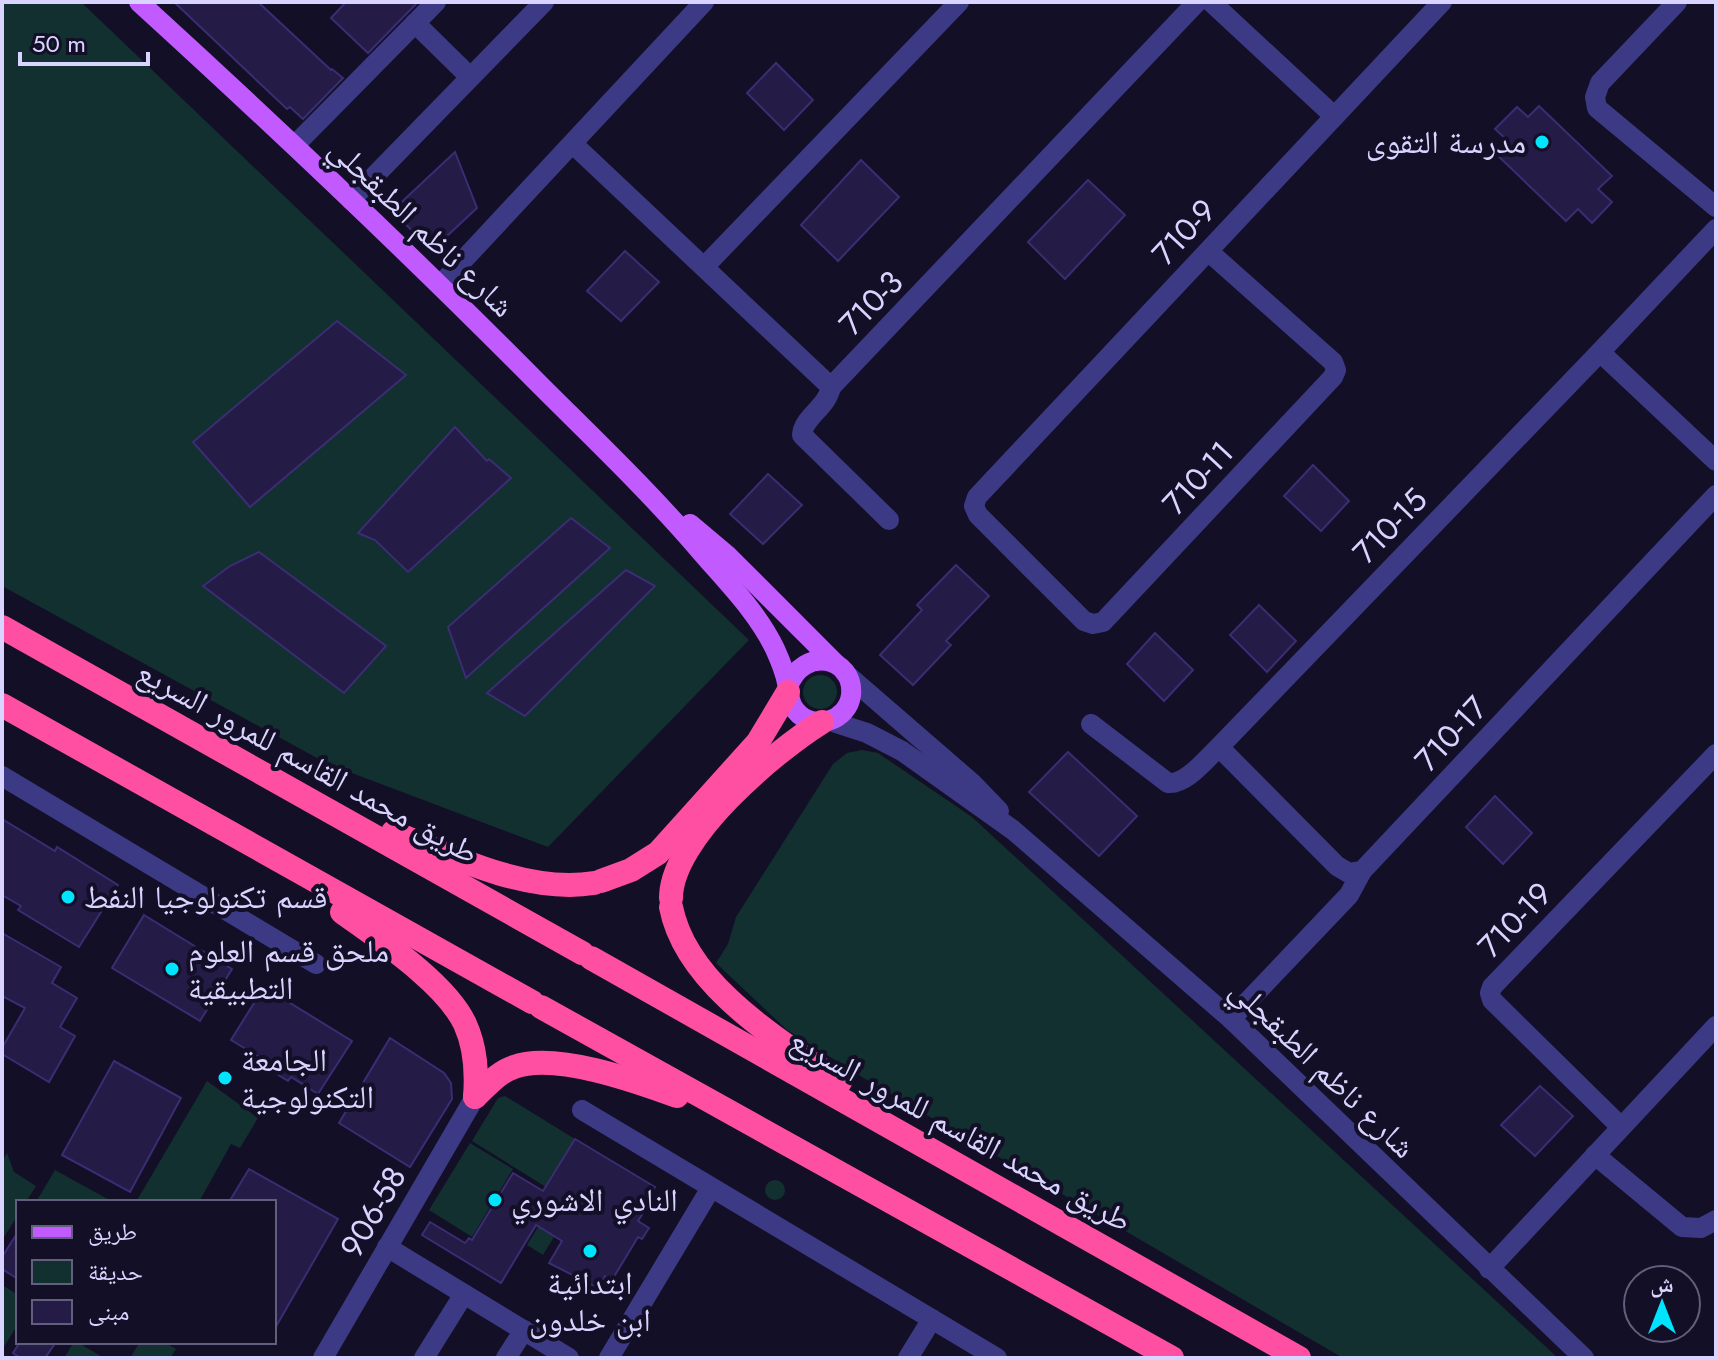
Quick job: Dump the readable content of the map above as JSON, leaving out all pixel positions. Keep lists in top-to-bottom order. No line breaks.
{"streets":{"highway":["طريق محمد القاسم للمرور السريع"],"main road":["شارع ناظم الطبقجلي"],"street":["710-9","710-3","710-11","710-15","710-17","710-19","906-58"]},"crossings":[["شارع ناظم الطبقجلي","710-17"],["710-9","710-11"]],"places":["مدرسة التقوى","قسم تكنولوجيا النفط","ملحق قسم العلوم التطبيقية","الجامعة التكنولوجية","النادي الاشوري","ابتدائية ابن خلدون"],"legend":["طريق","حديقة","مبنى"],"scale_bar":"50 m","north":"top"}
